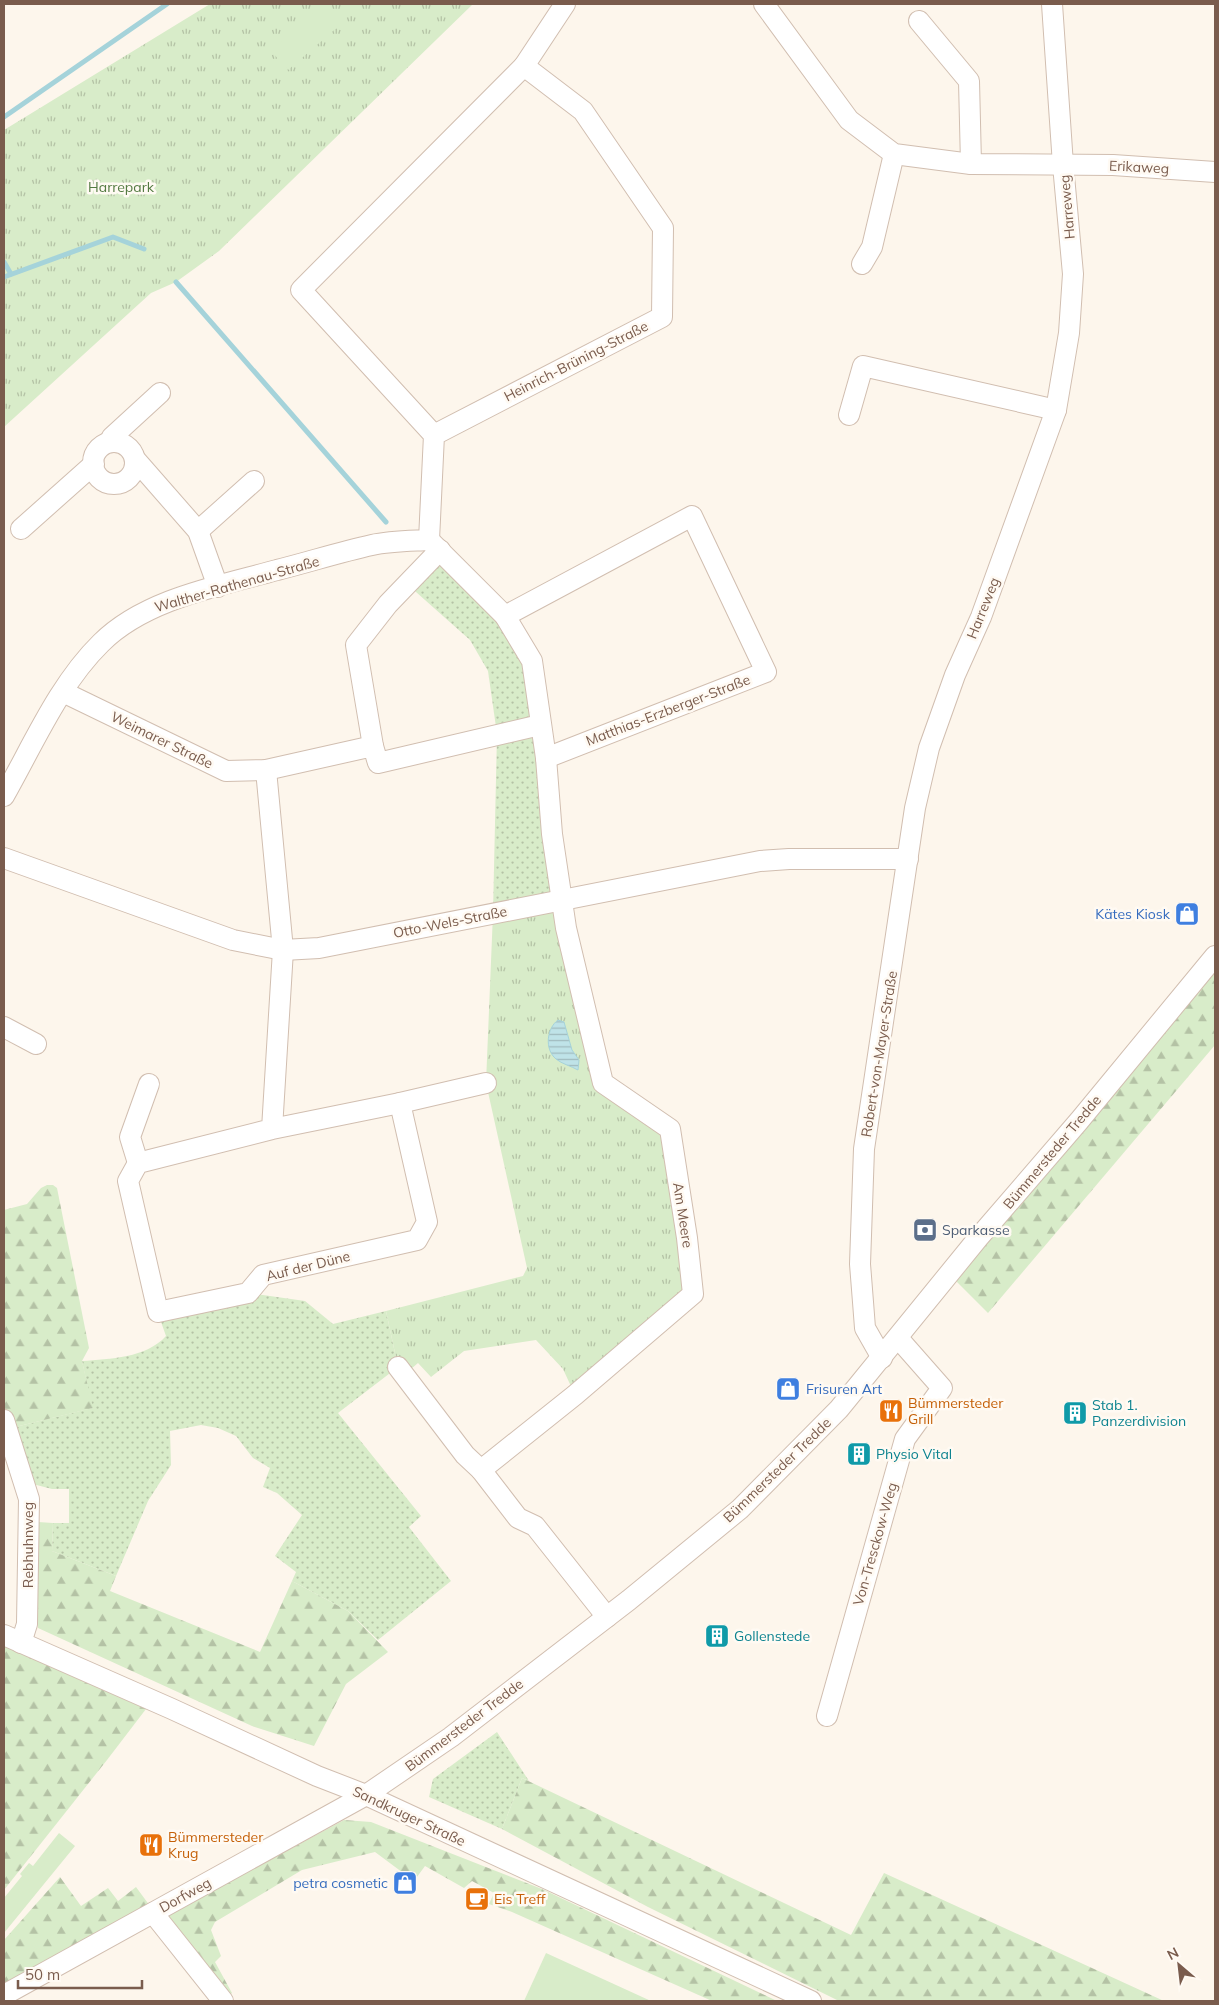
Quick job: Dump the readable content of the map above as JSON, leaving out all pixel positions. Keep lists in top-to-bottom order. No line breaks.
{"streets":{"street":["Erikaweg","Harreweg","Heinrich-Brüning-Straße","Walther-Rathenau-Straße","Matthias-Erzberger-Straße","Weimarer Straße","Otto-Wels-Straße","Robert-von-Mayer-Straße","Bümmersteder Tredde","Am Meere","Auf der Düne","Von-Tresckow-Weg","Rebhuhnweg","Sandkruger Straße","Dorfweg"]},"crossings":[["Erikaweg","Harreweg"],["Harreweg","Robert-von-Mayer-Straße"],["Walther-Rathenau-Straße","Weimarer Straße"],["Otto-Wels-Straße","Robert-von-Mayer-Straße"],["Otto-Wels-Straße","Am Meere"],["Robert-von-Mayer-Straße","Bümmersteder Tredde"],["Bümmersteder Tredde","Von-Tresckow-Weg"],["Bümmersteder Tredde","Sandkruger Straße"],["Bümmersteder Tredde","Dorfweg"],["Rebhuhnweg","Sandkruger Straße"],["Sandkruger Straße","Dorfweg"]],"parks":["Harrepark"],"places":{"shop":["Kätes Kiosk","Frisuren Art","petra cosmetic"],"bank":["Sparkasse"],"restaurant":["Bümmersteder Grill","Bümmersteder Krug"],"building":["Stab 1. Panzerdivision","Physio Vital","Gollenstede"],"cafe":["Eis Treff"]},"scale_bar":"50 m","north":"top left"}
